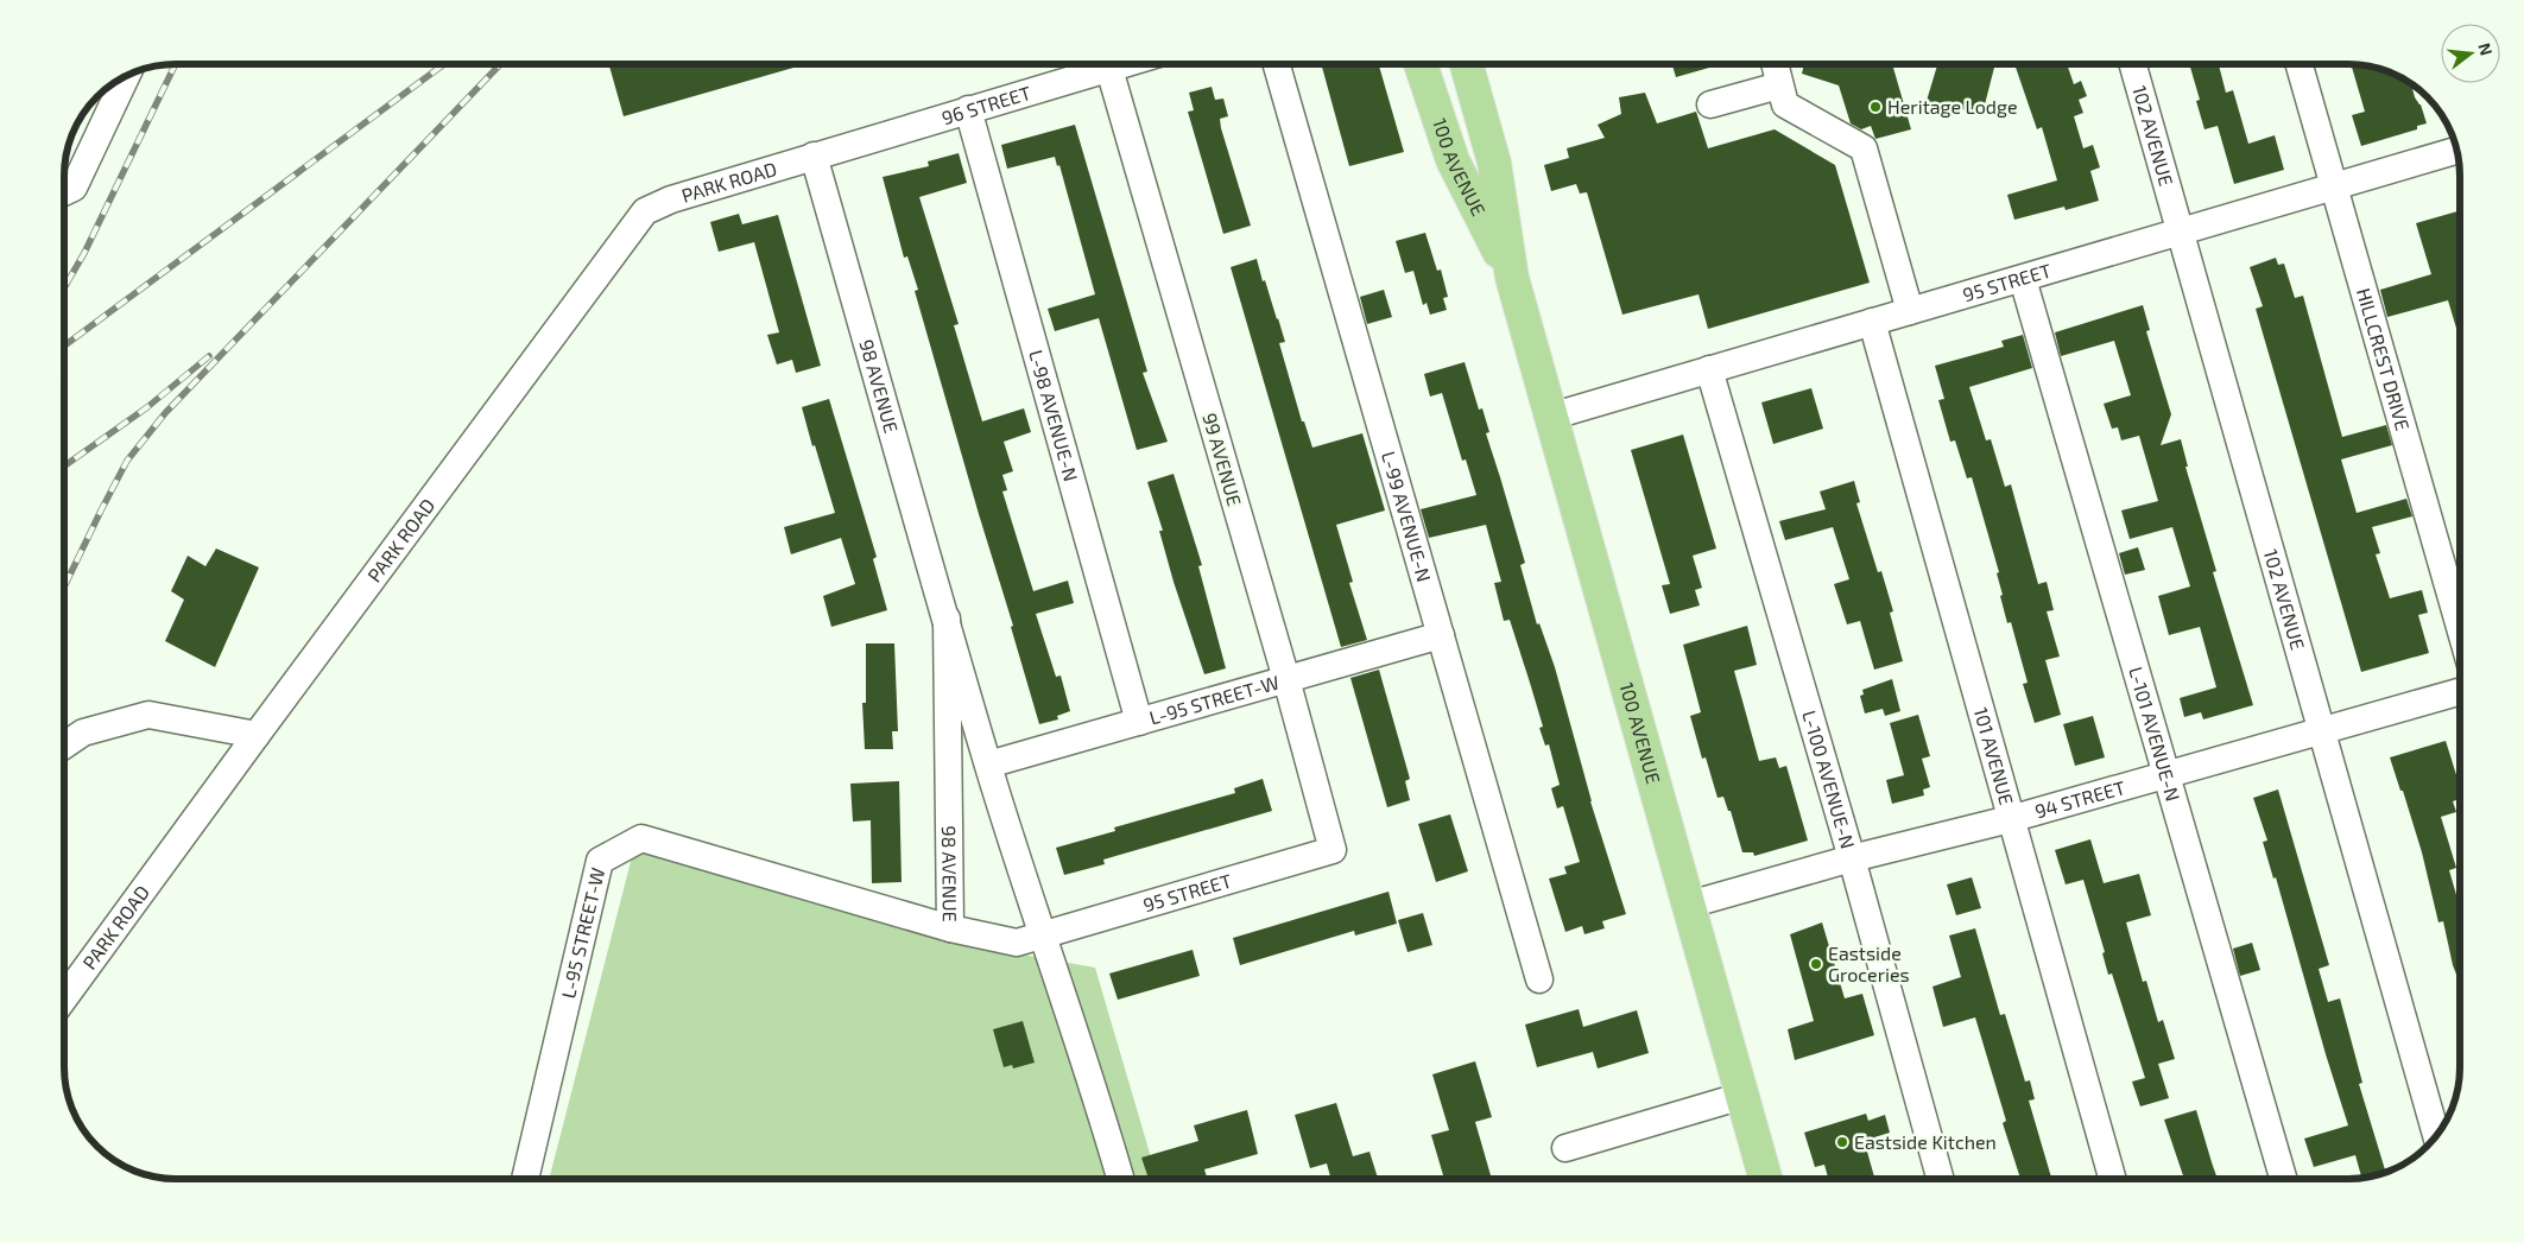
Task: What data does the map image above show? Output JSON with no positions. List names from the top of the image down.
{
  "streets": {
    "main road": ["100 AVENUE"],
    "street": [
      "96 STREET",
      "102 AVENUE",
      "PARK ROAD",
      "95 STREET",
      "HILLCREST DRIVE",
      "98 AVENUE",
      "L-98 AVENUE-N",
      "99 AVENUE",
      "L-99 AVENUE-N",
      "L-95 STREET-W",
      "L-101 AVENUE-N",
      "101 AVENUE",
      "L-100 AVENUE-N",
      "94 STREET"
    ]
  },
  "crossings": [
    ["96 STREET", "PARK ROAD"],
    ["96 STREET", "98 AVENUE"],
    ["96 STREET", "L-98 AVENUE-N"],
    ["96 STREET", "99 AVENUE"],
    ["102 AVENUE", "95 STREET"],
    ["102 AVENUE", "94 STREET"],
    ["100 AVENUE", "95 STREET"],
    ["100 AVENUE", "94 STREET"],
    ["PARK ROAD", "98 AVENUE"],
    ["95 STREET", "HILLCREST DRIVE"],
    ["95 STREET", "98 AVENUE"],
    ["95 STREET", "99 AVENUE"],
    ["95 STREET", "L-101 AVENUE-N"],
    ["95 STREET", "101 AVENUE"],
    ["95 STREET", "L-100 AVENUE-N"],
    ["98 AVENUE", "L-95 STREET-W"],
    ["L-98 AVENUE-N", "L-95 STREET-W"],
    ["99 AVENUE", "L-95 STREET-W"],
    ["L-99 AVENUE-N", "L-95 STREET-W"],
    ["L-101 AVENUE-N", "94 STREET"],
    ["101 AVENUE", "94 STREET"],
    ["L-100 AVENUE-N", "94 STREET"]
  ],
  "places": ["Heritage Lodge", "Eastside Groceries", "Eastside Kitchen"],
  "north": "right"
}
